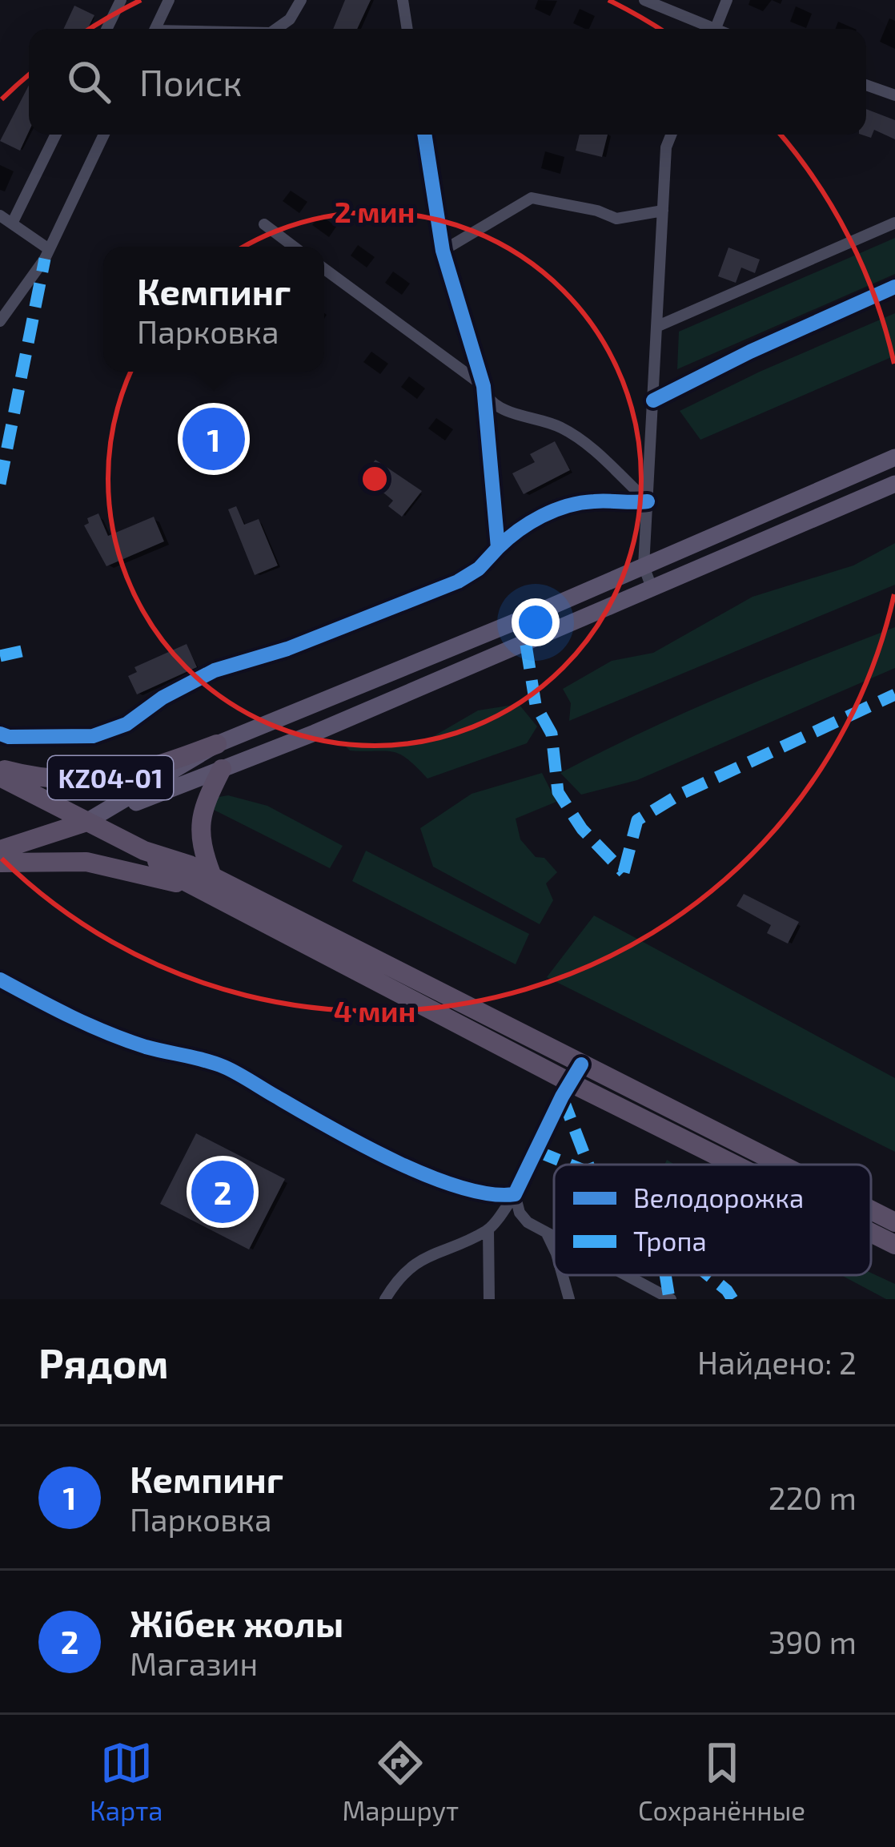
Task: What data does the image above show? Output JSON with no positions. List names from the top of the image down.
{
  "streets": {
    "highway": ["KZ04-01"]
  },
  "legend": ["Велодорожка", "Тропа"],
  "page": {
    "search": "Поиск",
    "popup": ["Кемпинг", "Парковка"],
    "pins": ["1", "2"],
    "heading": ["Рядом", "Найдено: 2"],
    "list": [
      {
        "mark": "1",
        "name": "Кемпинг",
        "note": "Парковка",
        "value": "220 m"
      },
      {
        "mark": "2",
        "name": "Жібек жолы",
        "note": "Магазин",
        "value": "390 m"
      }
    ],
    "nav": ["Карта", "Маршрут", "Сохранённые"]
  },
  "rings": ["2 мин", "4 мин"]
}
